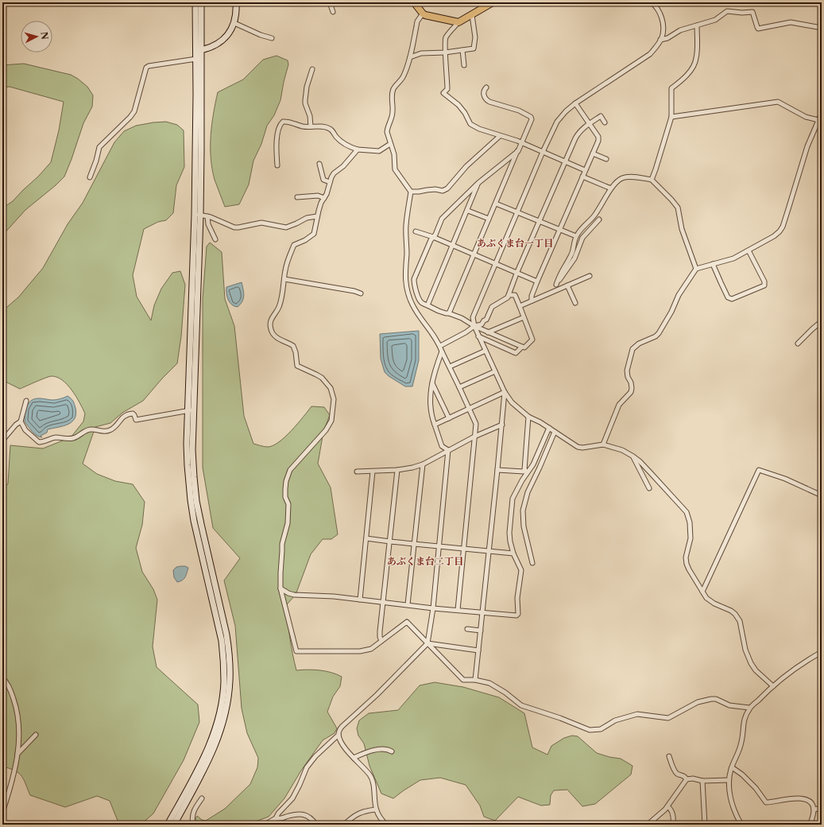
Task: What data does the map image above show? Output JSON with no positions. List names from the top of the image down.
{
  "districts": ["あぶくま台一丁目", "あぶくま台二丁目"],
  "north": "right"
}
